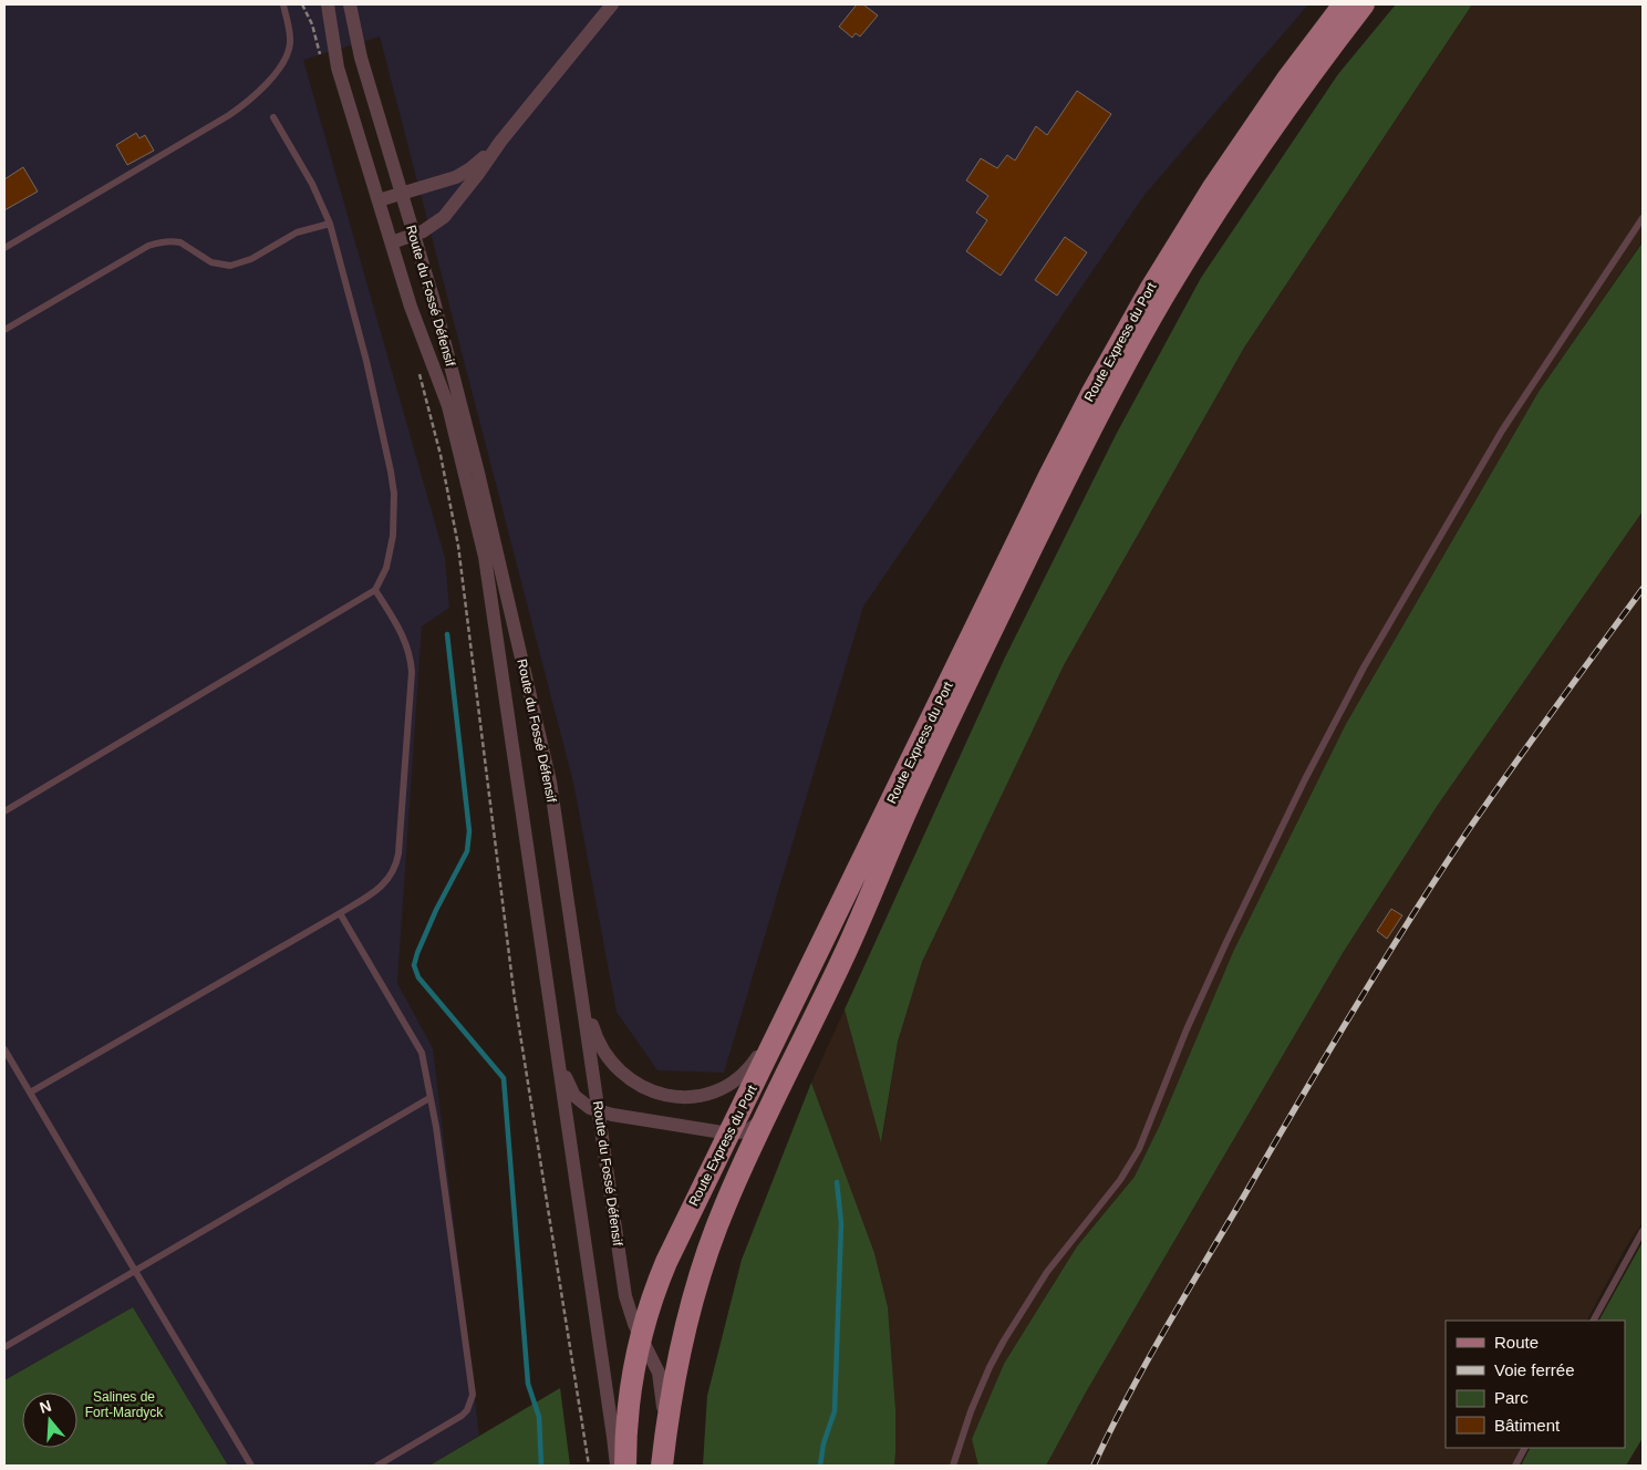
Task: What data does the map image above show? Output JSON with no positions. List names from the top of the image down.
{
  "streets": {
    "main road": ["Route du Fossé Défensif", "Route Express du Port"]
  },
  "crossings": [
    ["Route du Fossé Défensif", "Route Express du Port"]
  ],
  "parks": ["Salines de Fort-Mardyck"],
  "legend": [
    "Route",
    "Voie ferrée",
    "Parc",
    "Bâtiment"
  ],
  "north": "top"
}
